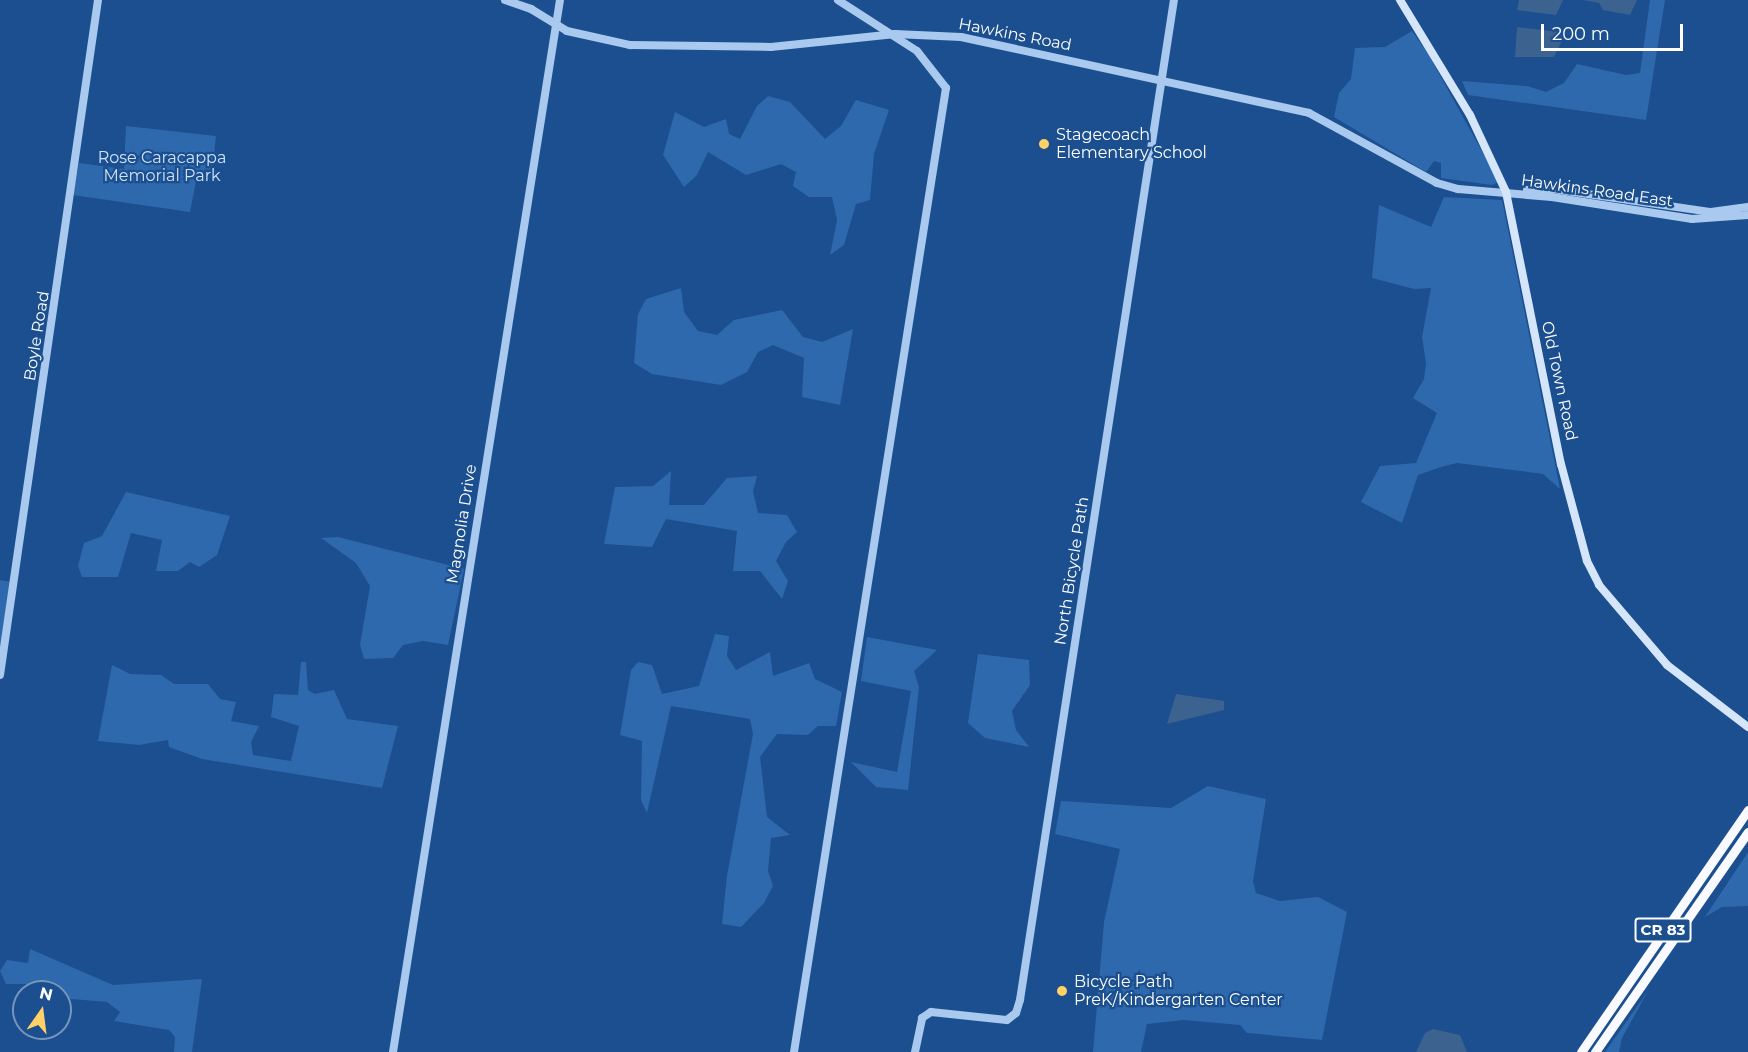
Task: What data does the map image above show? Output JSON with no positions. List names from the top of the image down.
{
  "streets": {
    "highway": ["CR 83"],
    "main road": ["Old Town Road"],
    "street": [
      "Hawkins Road",
      "Hawkins Road East",
      "Boyle Road",
      "Magnolia Drive",
      "North Bicycle Path"
    ]
  },
  "crossings": [
    ["Hawkins Road", "Hawkins Road East"],
    ["Hawkins Road", "Old Town Road"],
    ["Hawkins Road", "Magnolia Drive"],
    ["Hawkins Road", "North Bicycle Path"],
    ["Hawkins Road East", "Old Town Road"]
  ],
  "parks": ["Rose Caracappa Memorial Park"],
  "places": ["Stagecoach Elementary School", "Bicycle Path PreK/Kindergarten Center"],
  "scale_bar": "200 m",
  "north": "top"
}
